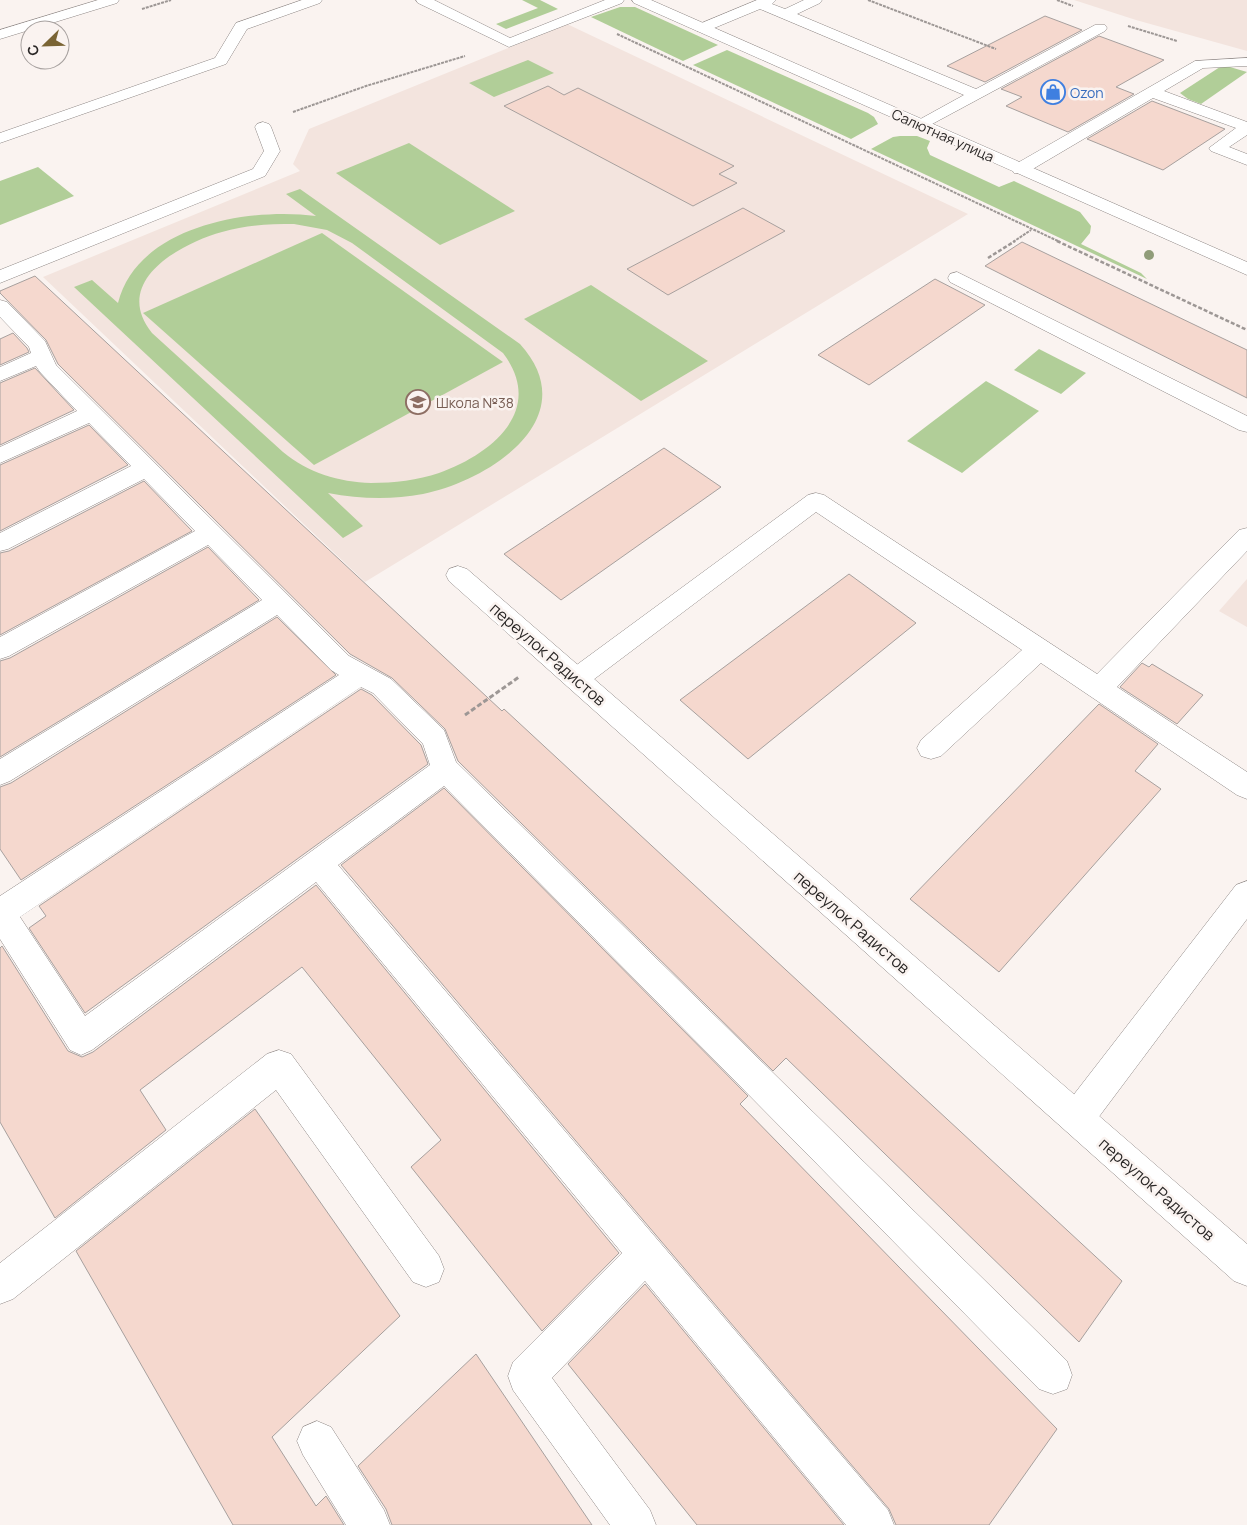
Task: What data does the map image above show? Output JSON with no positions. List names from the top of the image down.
{
  "streets": {
    "street": ["Салютная улица", "переулок Радистов"]
  },
  "places": {
    "shop": ["Ozon"],
    "school or university": ["Школа №38"]
  },
  "north": "bottom left"
}
